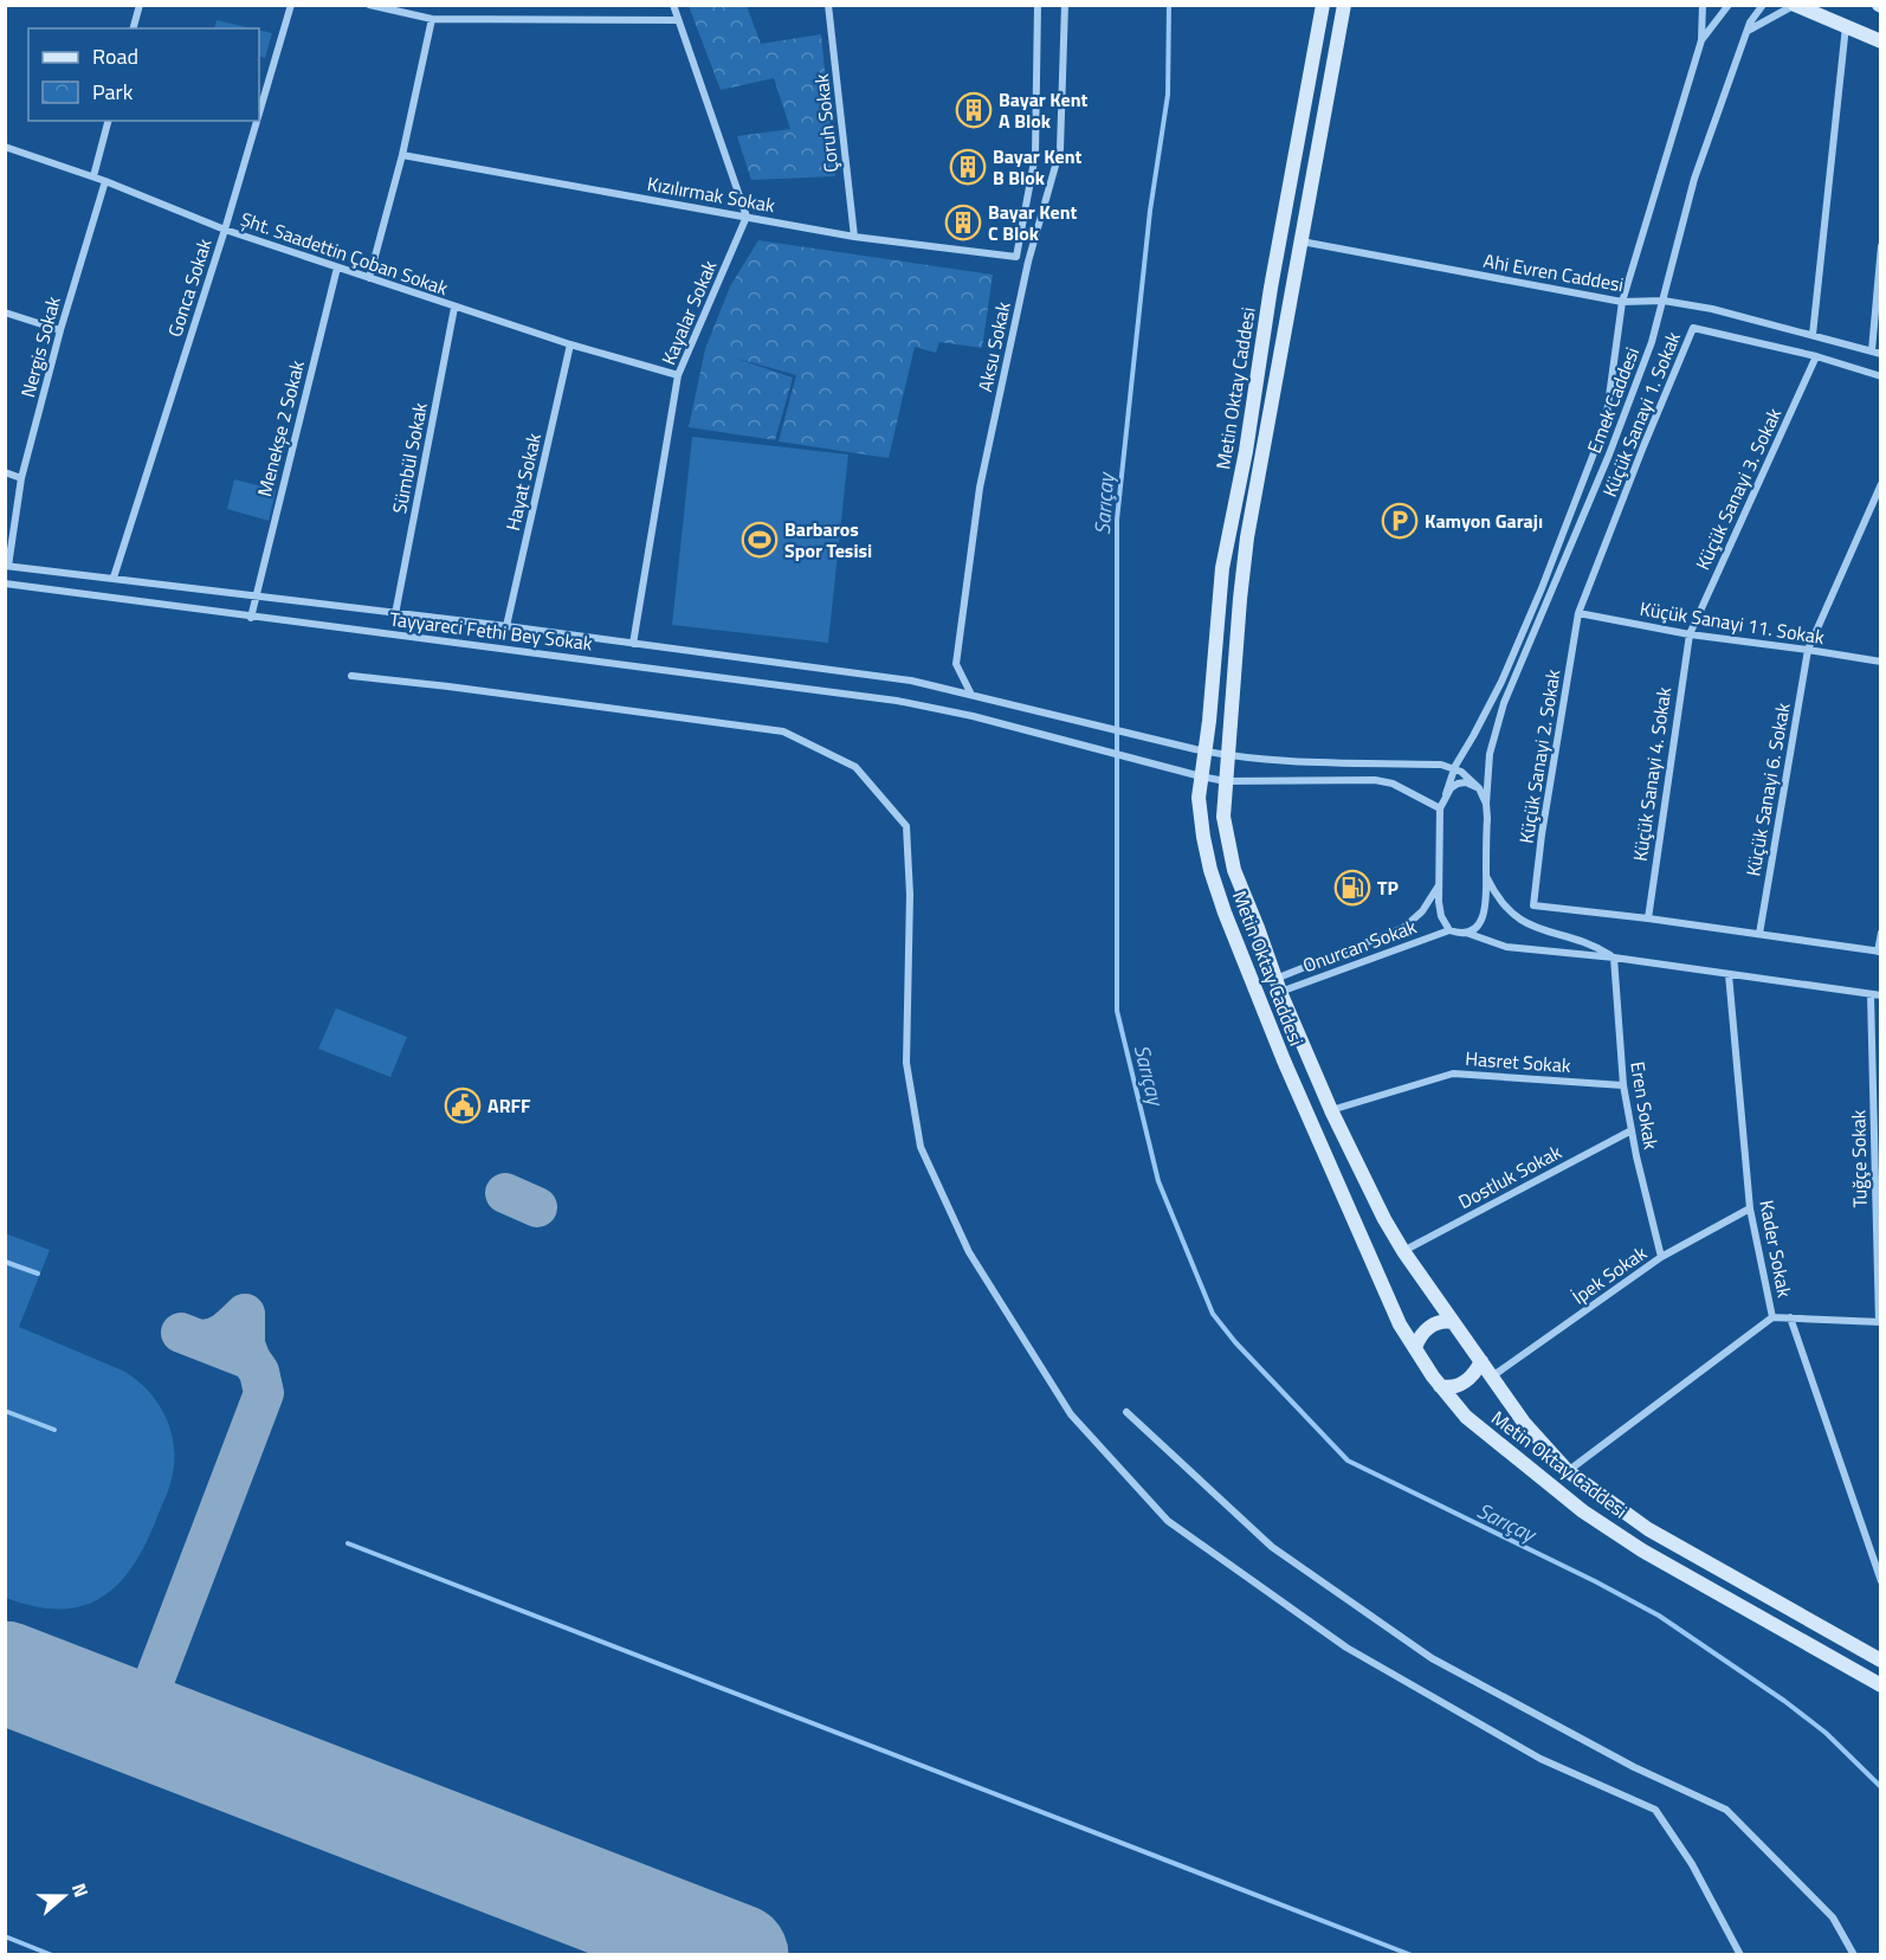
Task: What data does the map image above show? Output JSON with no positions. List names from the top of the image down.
{
  "streets": {
    "street": [
      "Çoruh Sokak",
      "Kızılırmak Sokak",
      "Şht. Saadettin Çoban Sokak",
      "Ahi Evren Caddesi",
      "Gonca Sokak",
      "Kayalar Sokak",
      "Nergis Sokak",
      "Aksu Sokak",
      "Metin Oktay Caddesi",
      "Emek Caddesi",
      "Küçük Sanayi 1. Sokak",
      "Menekşe 2 Sokak",
      "Sümbül Sokak",
      "Hayat Sokak",
      "Küçük Sanayi 3. Sokak",
      "Küçük Sanayi 11. Sokak",
      "Tayyareci Fethi Bey Sokak",
      "Küçük Sanayi 2. Sokak",
      "Küçük Sanayi 4. Sokak",
      "Küçük Sanayi 6. Sokak",
      "Onurcan Sokak",
      "Hasret Sokak",
      "Eren Sokak",
      "Tuğçe Sokak",
      "Dostluk Sokak",
      "Kader Sokak",
      "İpek Sokak"
    ]
  },
  "crossings": [
    ["Çoruh Sokak", "Kızılırmak Sokak"],
    ["Kızılırmak Sokak", "Kayalar Sokak"],
    ["Şht. Saadettin Çoban Sokak", "Gonca Sokak"],
    ["Şht. Saadettin Çoban Sokak", "Kayalar Sokak"],
    ["Şht. Saadettin Çoban Sokak", "Nergis Sokak"],
    ["Şht. Saadettin Çoban Sokak", "Menekşe 2 Sokak"],
    ["Şht. Saadettin Çoban Sokak", "Sümbül Sokak"],
    ["Şht. Saadettin Çoban Sokak", "Hayat Sokak"],
    ["Ahi Evren Caddesi", "Metin Oktay Caddesi"],
    ["Ahi Evren Caddesi", "Emek Caddesi"],
    ["Gonca Sokak", "Tayyareci Fethi Bey Sokak"],
    ["Kayalar Sokak", "Tayyareci Fethi Bey Sokak"],
    ["Nergis Sokak", "Tayyareci Fethi Bey Sokak"],
    ["Aksu Sokak", "Tayyareci Fethi Bey Sokak"],
    ["Metin Oktay Caddesi", "Tayyareci Fethi Bey Sokak"],
    ["Metin Oktay Caddesi", "Onurcan Sokak"],
    ["Metin Oktay Caddesi", "Hasret Sokak"],
    ["Metin Oktay Caddesi", "Dostluk Sokak"],
    ["Metin Oktay Caddesi", "Kader Sokak"],
    ["Metin Oktay Caddesi", "İpek Sokak"],
    ["Küçük Sanayi 1. Sokak", "Küçük Sanayi 3. Sokak"],
    ["Küçük Sanayi 1. Sokak", "Küçük Sanayi 11. Sokak"],
    ["Küçük Sanayi 1. Sokak", "Küçük Sanayi 2. Sokak"],
    ["Menekşe 2 Sokak", "Tayyareci Fethi Bey Sokak"],
    ["Sümbül Sokak", "Tayyareci Fethi Bey Sokak"],
    ["Hayat Sokak", "Tayyareci Fethi Bey Sokak"],
    ["Küçük Sanayi 3. Sokak", "Küçük Sanayi 11. Sokak"],
    ["Küçük Sanayi 3. Sokak", "Küçük Sanayi 4. Sokak"],
    ["Küçük Sanayi 11. Sokak", "Küçük Sanayi 2. Sokak"],
    ["Küçük Sanayi 11. Sokak", "Küçük Sanayi 4. Sokak"],
    ["Küçük Sanayi 11. Sokak", "Küçük Sanayi 6. Sokak"],
    ["Küçük Sanayi 2. Sokak", "Küçük Sanayi 4. Sokak"],
    ["Hasret Sokak", "Eren Sokak"],
    ["Eren Sokak", "Dostluk Sokak"],
    ["Eren Sokak", "İpek Sokak"],
    ["Kader Sokak", "İpek Sokak"]
  ],
  "water": ["Sarıçay"],
  "places": {
    "building": ["Bayar Kent A Blok", "Bayar Kent B Blok", "Bayar Kent C Blok"],
    "parking": ["Kamyon Garajı"],
    "sports": ["Barbaros Spor Tesisi"],
    "fuel station": ["TP"],
    "public building": ["ARFF"]
  },
  "legend": ["Road", "Park"],
  "north": "right"
}
